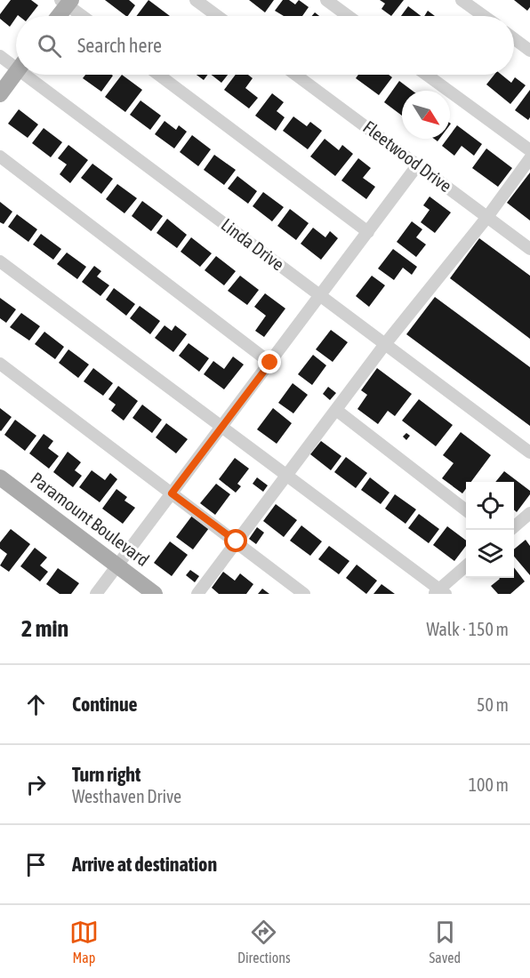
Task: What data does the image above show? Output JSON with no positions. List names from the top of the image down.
{
  "streets": {
    "main road": ["Paramount Boulevard"],
    "street": ["Fleetwood Drive", "Linda Drive"]
  },
  "north": "bottom right",
  "page": {
    "search": "Search here",
    "heading": ["2 min", "Walk · 150 m"],
    "list": [
      ["Continue", "50 m"],
      ["Turn right", "Westhaven Drive", "100 m"],
      "Arrive at destination"
    ],
    "nav": ["Map", "Directions", "Saved"]
  }
}
